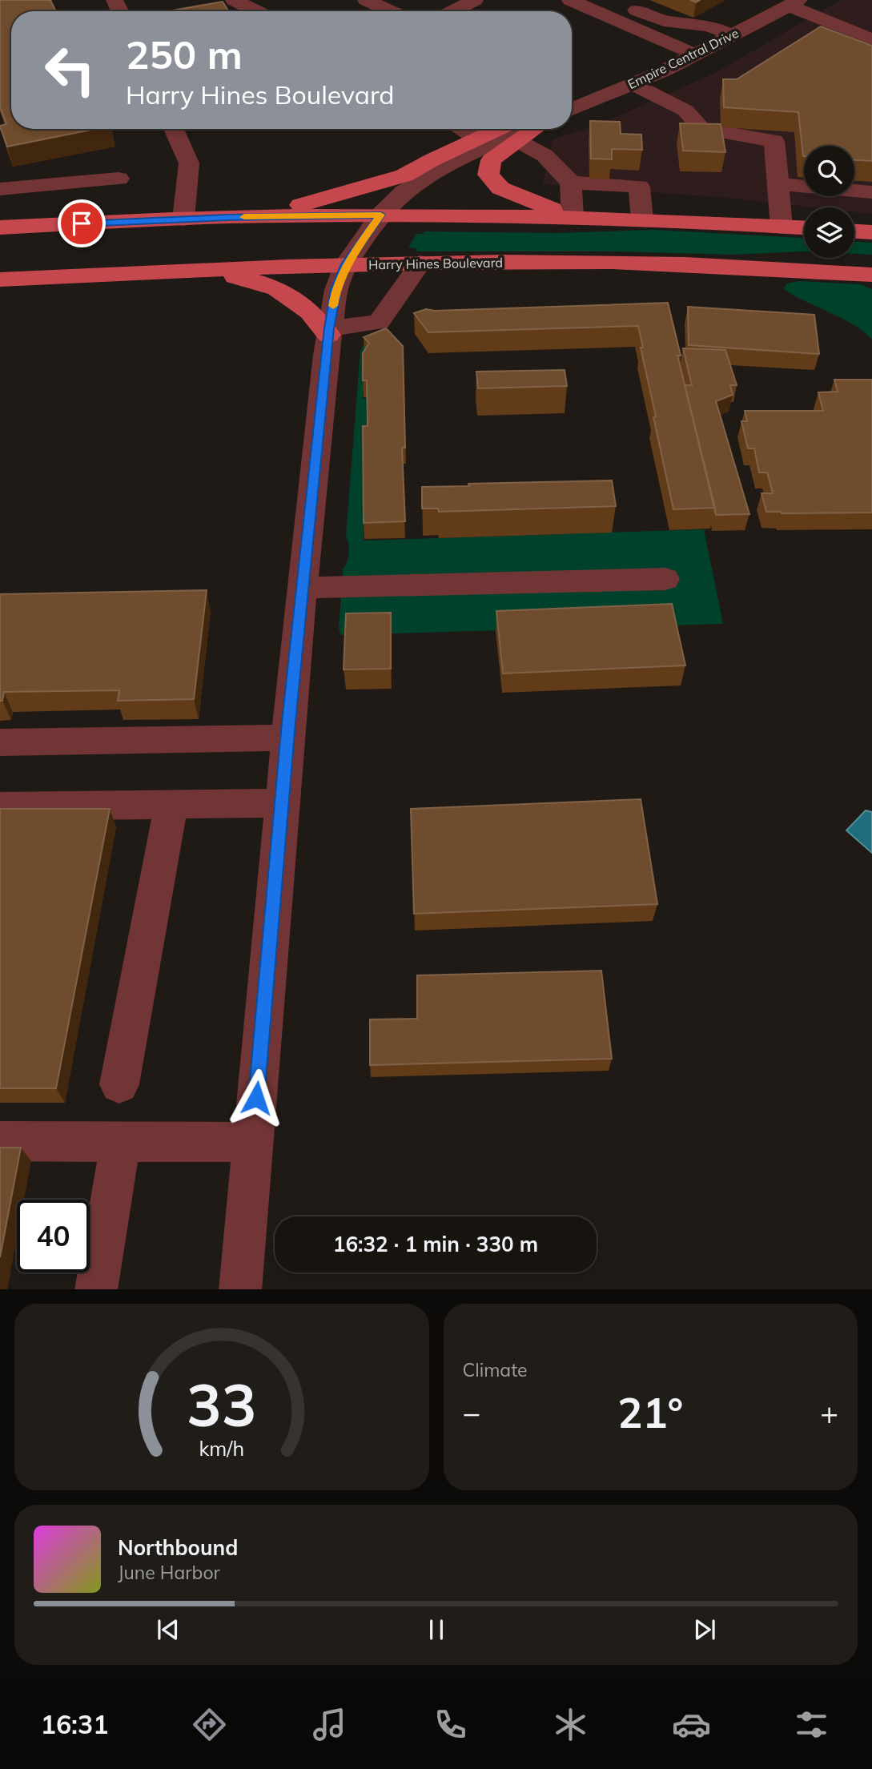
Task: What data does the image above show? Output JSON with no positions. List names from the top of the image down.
{
  "streets": {
    "main road": ["Harry Hines Boulevard"],
    "street": ["Empire Central Drive"]
  },
  "page": {
    "turn": ["250 m", "Harry Hines Boulevard"],
    "limit": "40",
    "trip": "16:32 · 1 min · 330 m",
    "tile": "Climate",
    "heat": ["−", "21°", "+"],
    "song": ["Northbound", "June Harbor"],
    "tabs": "16:31",
    "gauge": ["33", "km/h"]
  }
}
